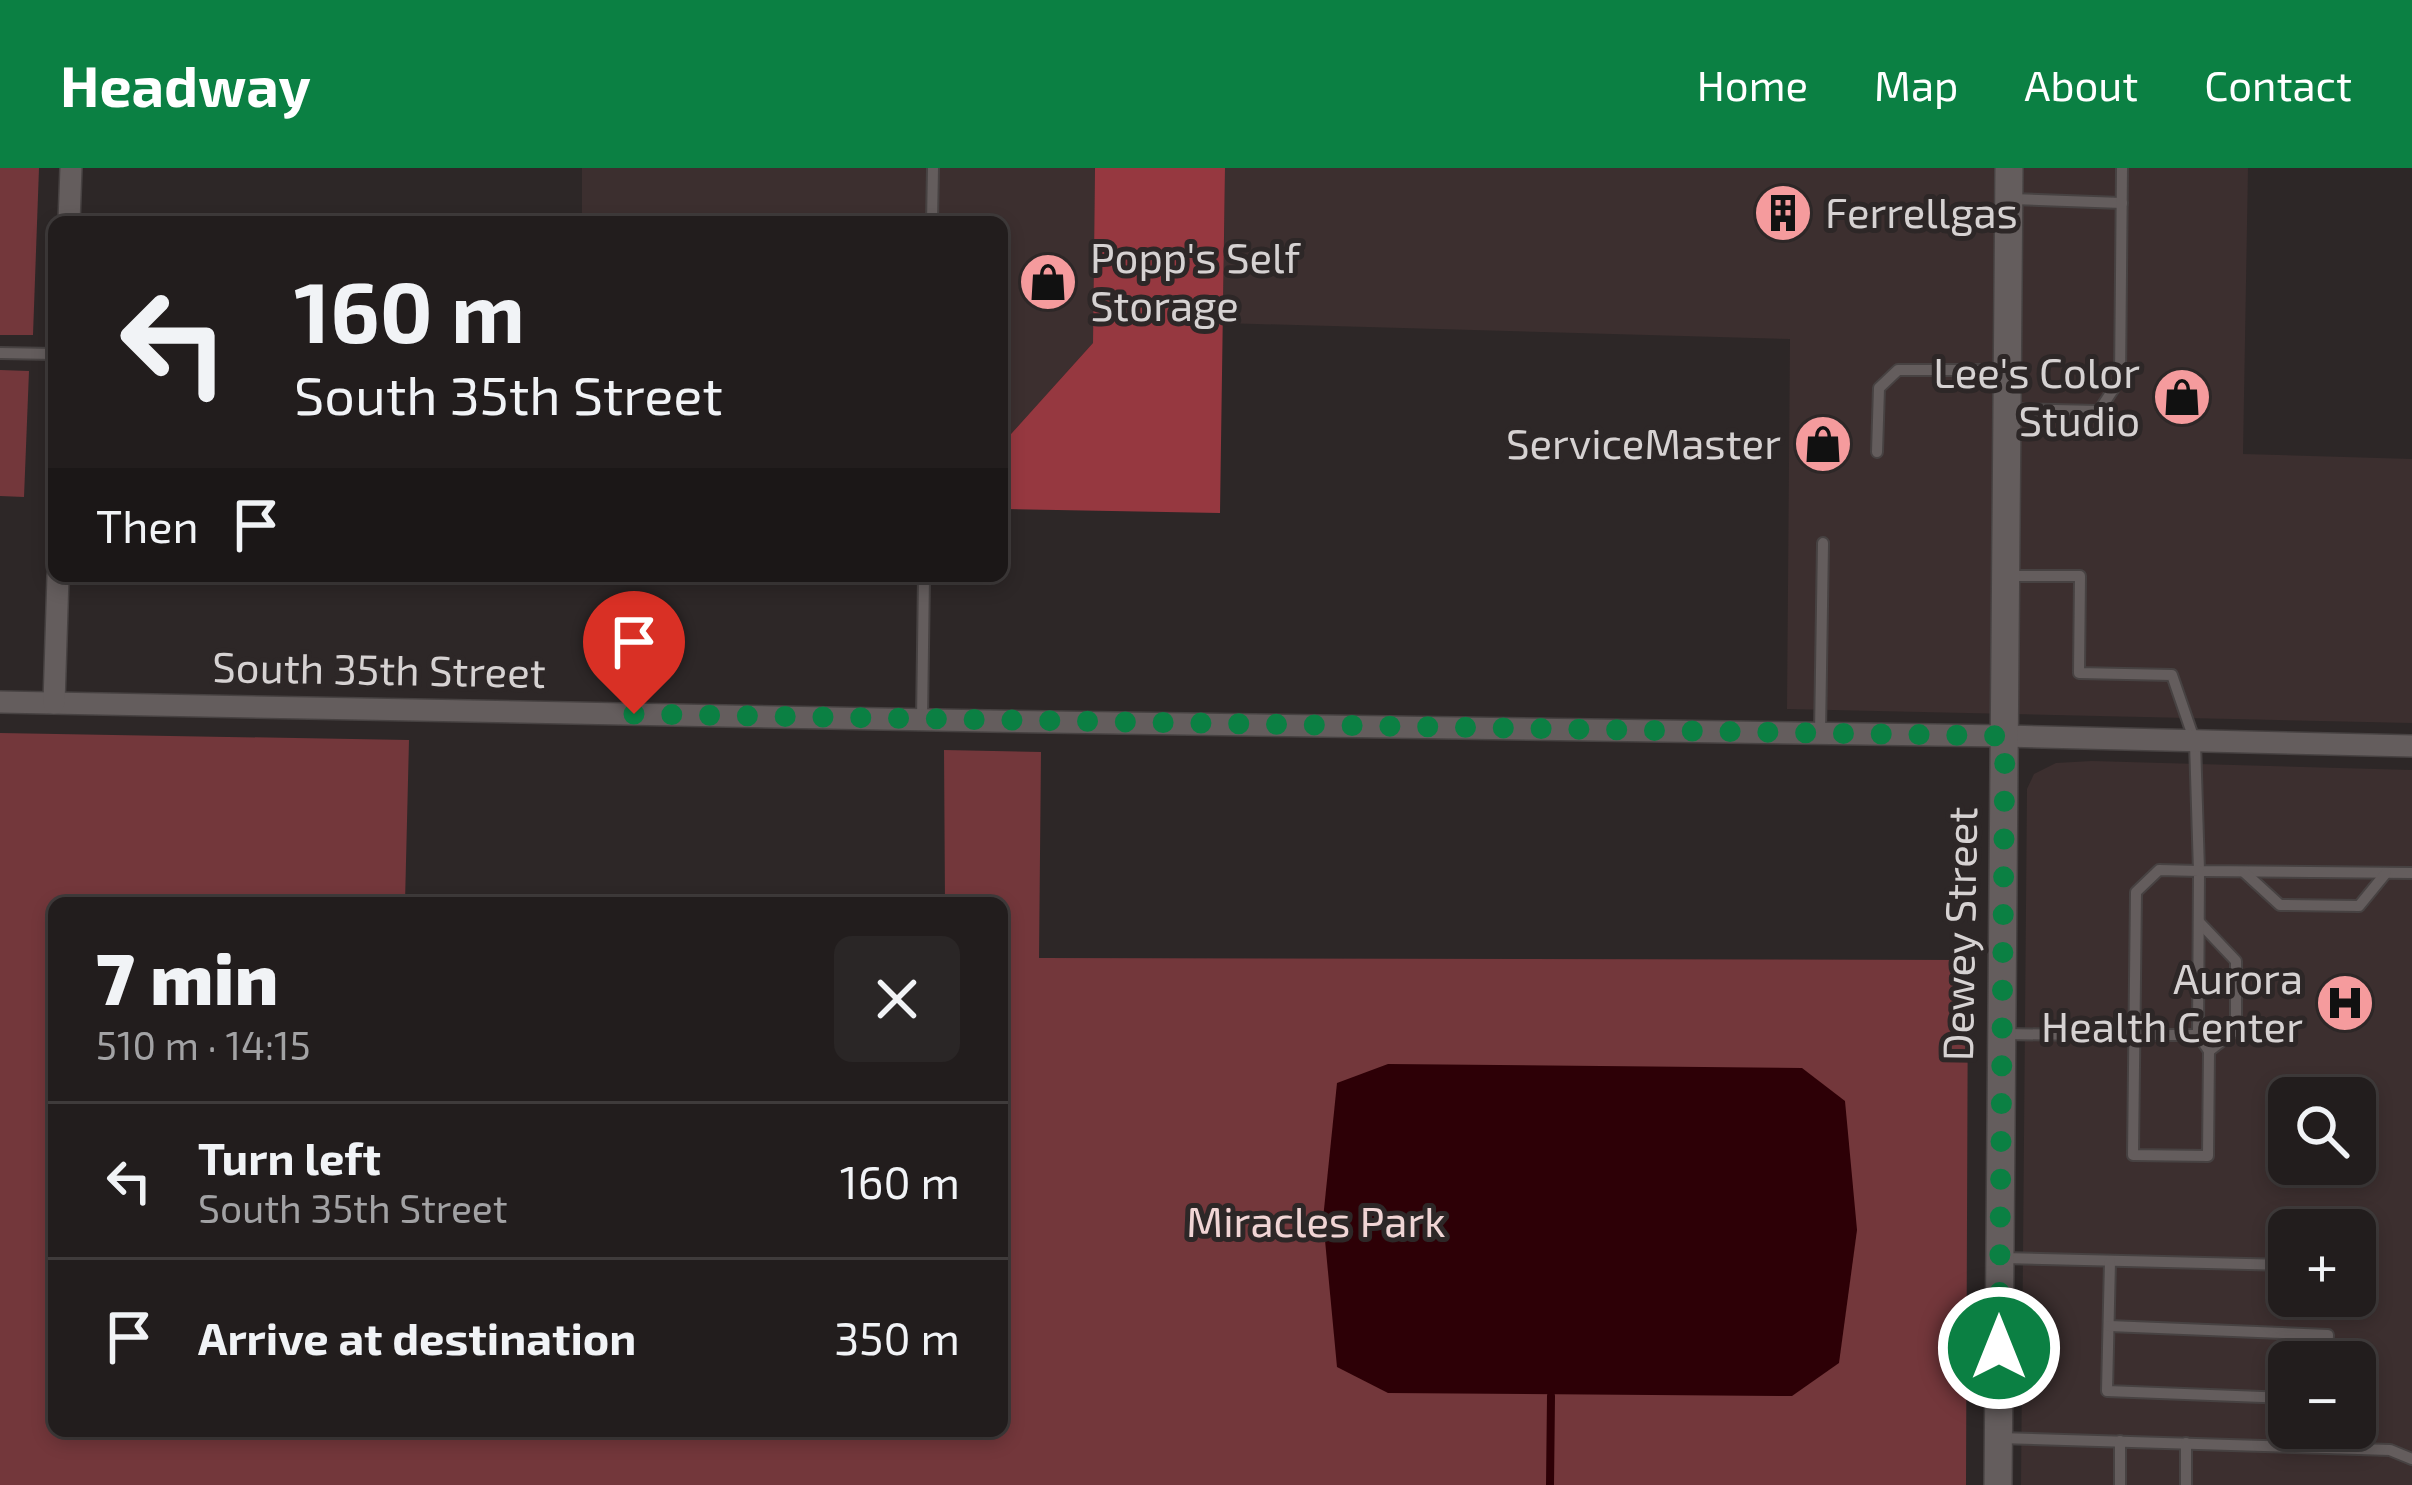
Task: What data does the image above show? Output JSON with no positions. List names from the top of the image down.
{
  "streets": {
    "street": ["South 35th Street", "Dewey Street"]
  },
  "crossings": [
    ["South 35th Street", "Dewey Street"]
  ],
  "parks": ["Miracles Park"],
  "places": {
    "building": ["Ferrellgas"],
    "shop": ["Popp's Self Storage", "Lee's Color Studio", "ServiceMaster"],
    "hospital": ["Aurora Health Center"]
  },
  "page": {
    "header": "Headway",
    "nav": [
      "Home",
      "Map",
      "About",
      "Contact"
    ],
    "turn": ["160 m", "South 35th Street"],
    "then": "Then",
    "heading": ["7 min", "510 m · 14:15"],
    "map_buttons": ["+", "−"],
    "list": [
      {
        "name": "Turn left",
        "note": "South 35th Street",
        "value": "160 m"
      },
      {
        "name": "Arrive at destination",
        "value": "350 m"
      }
    ]
  }
}
